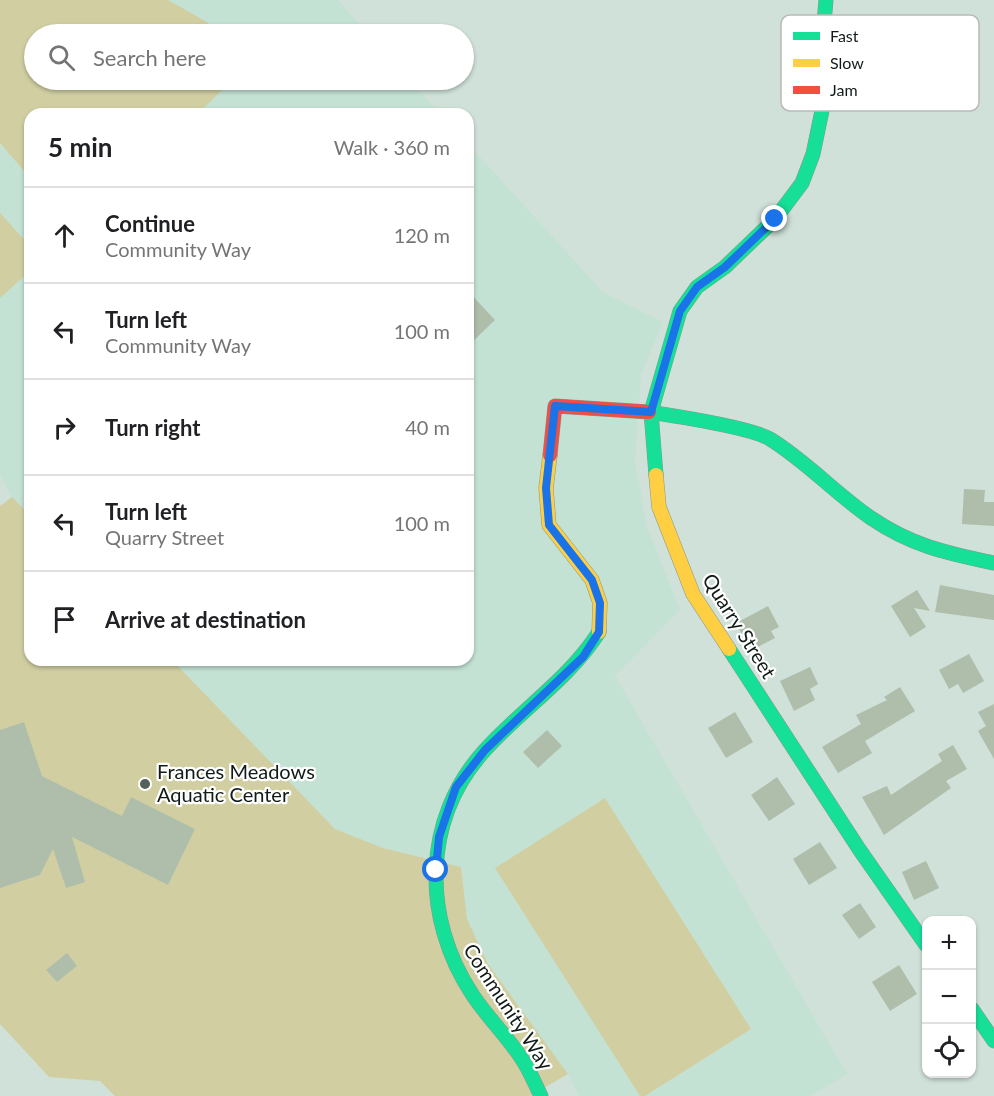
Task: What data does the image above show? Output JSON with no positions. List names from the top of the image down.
{
  "streets": {
    "street": ["Quarry Street", "Community Way"]
  },
  "crossings": [
    ["Quarry Street", "Community Way"]
  ],
  "places": ["Frances Meadows Aquatic Center"],
  "legend": ["Fast", "Slow", "Jam"],
  "page": {
    "search": "Search here",
    "heading": ["5 min", "Walk · 360 m"],
    "list": [
      ["Continue", "Community Way", "120 m"],
      ["Turn left", "Community Way", "100 m"],
      ["Turn right", "40 m"],
      ["Turn left", "Quarry Street", "100 m"],
      "Arrive at destination"
    ],
    "map_buttons": ["+", "−"]
  }
}
